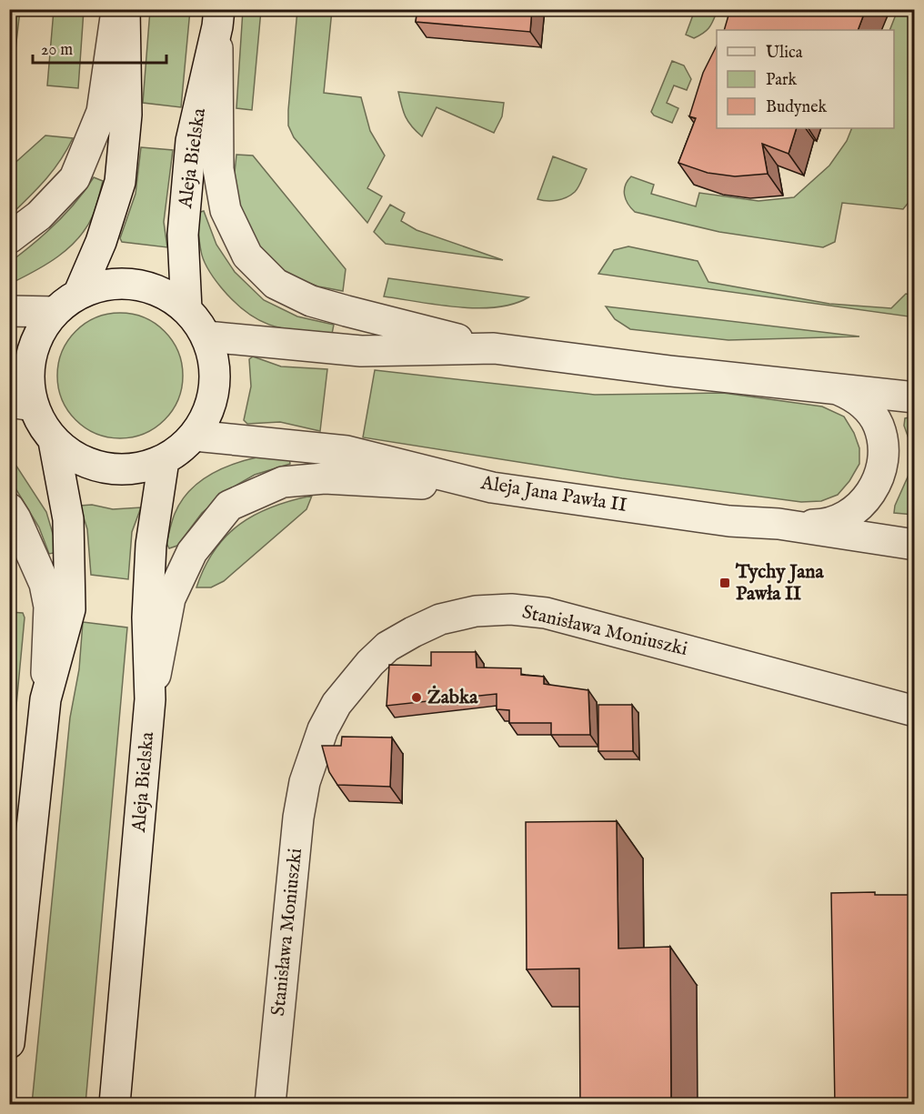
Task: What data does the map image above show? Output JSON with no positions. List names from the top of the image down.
{
  "streets": {
    "street": ["Aleja Bielska", "Aleja Jana Pawła II", "Stanisława Moniuszki"]
  },
  "crossings": [
    ["Aleja Bielska", "Aleja Jana Pawła II"]
  ],
  "places": {
    "transit": ["Tychy Jana Pawła II"],
    "other": ["Żabka"]
  },
  "legend": ["Ulica", "Park", "Budynek"],
  "scale_bar": "20 m"
}
